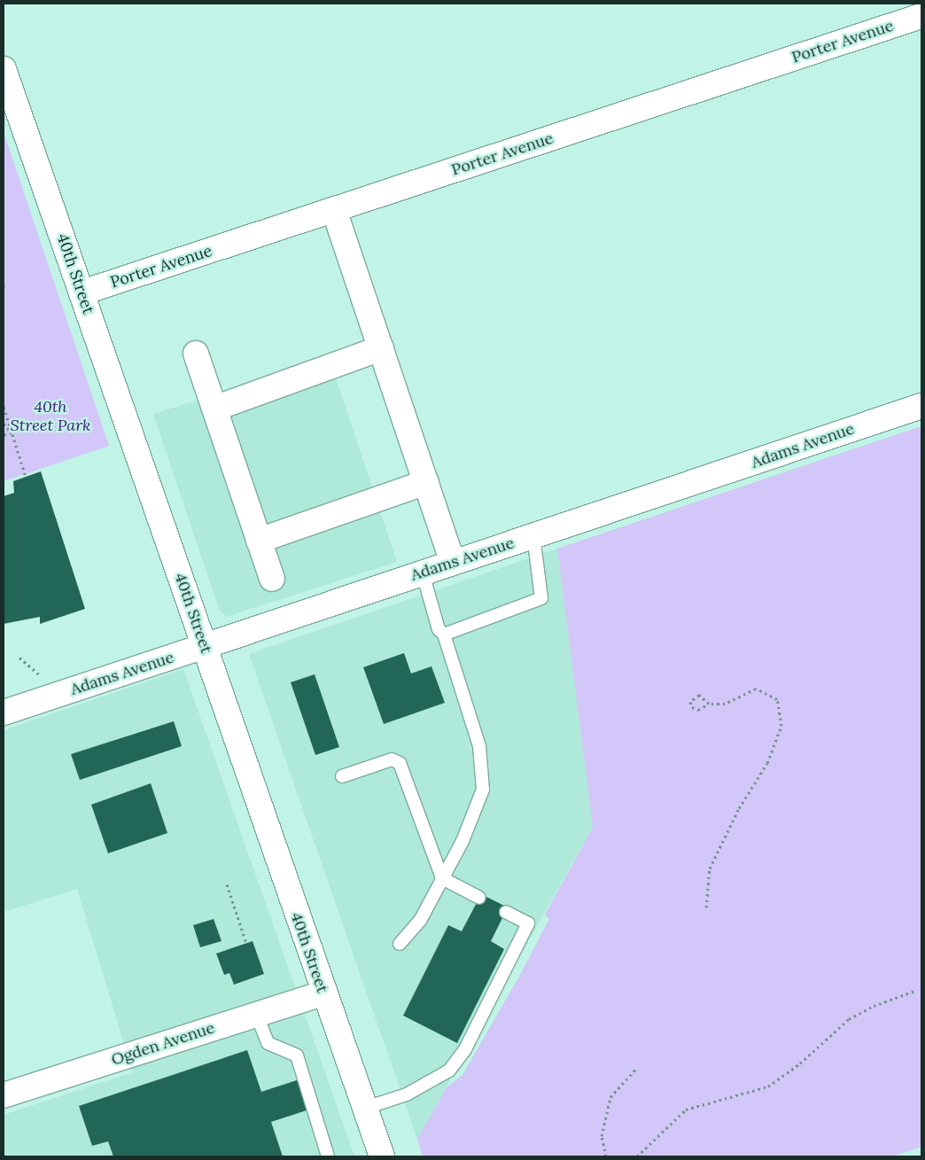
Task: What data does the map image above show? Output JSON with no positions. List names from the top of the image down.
{
  "streets": {
    "street": [
      "Porter Avenue",
      "40th Street",
      "Adams Avenue",
      "Ogden Avenue"
    ]
  },
  "crossings": [
    ["Porter Avenue", "40th Street"],
    ["40th Street", "Adams Avenue"],
    ["40th Street", "Ogden Avenue"]
  ],
  "parks": ["40th Street Park"]
}
